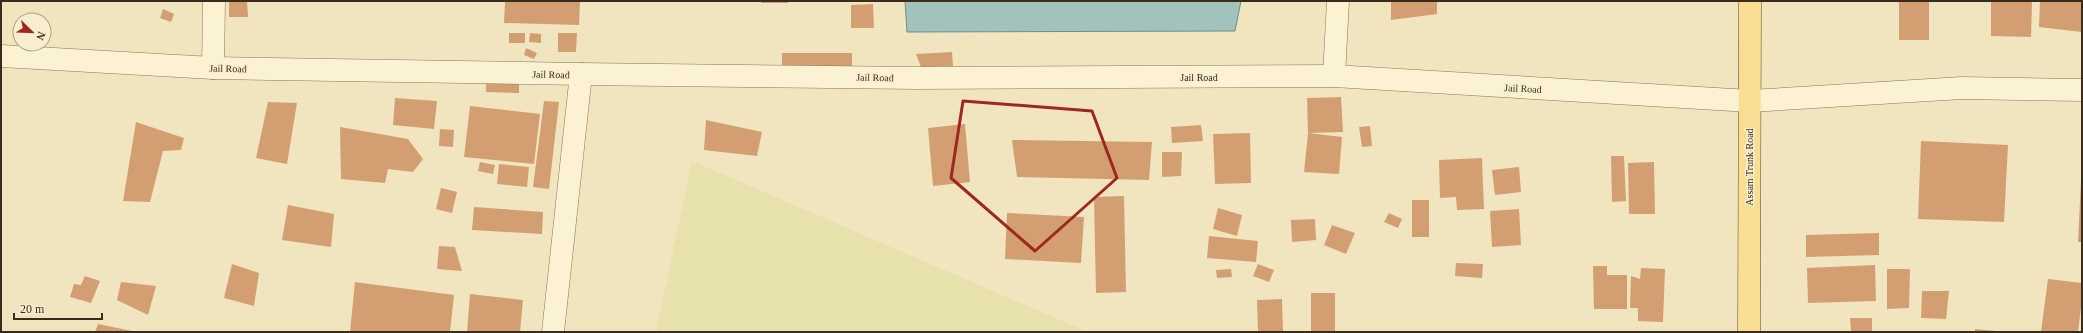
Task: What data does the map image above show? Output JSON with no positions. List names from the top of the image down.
{
  "streets": {
    "main road": ["Assam Trunk Road"],
    "street": ["Jail Road"]
  },
  "crossings": [
    ["Jail Road", "Assam Trunk Road"]
  ],
  "scale_bar": "20 m",
  "north": "bottom right"
}
